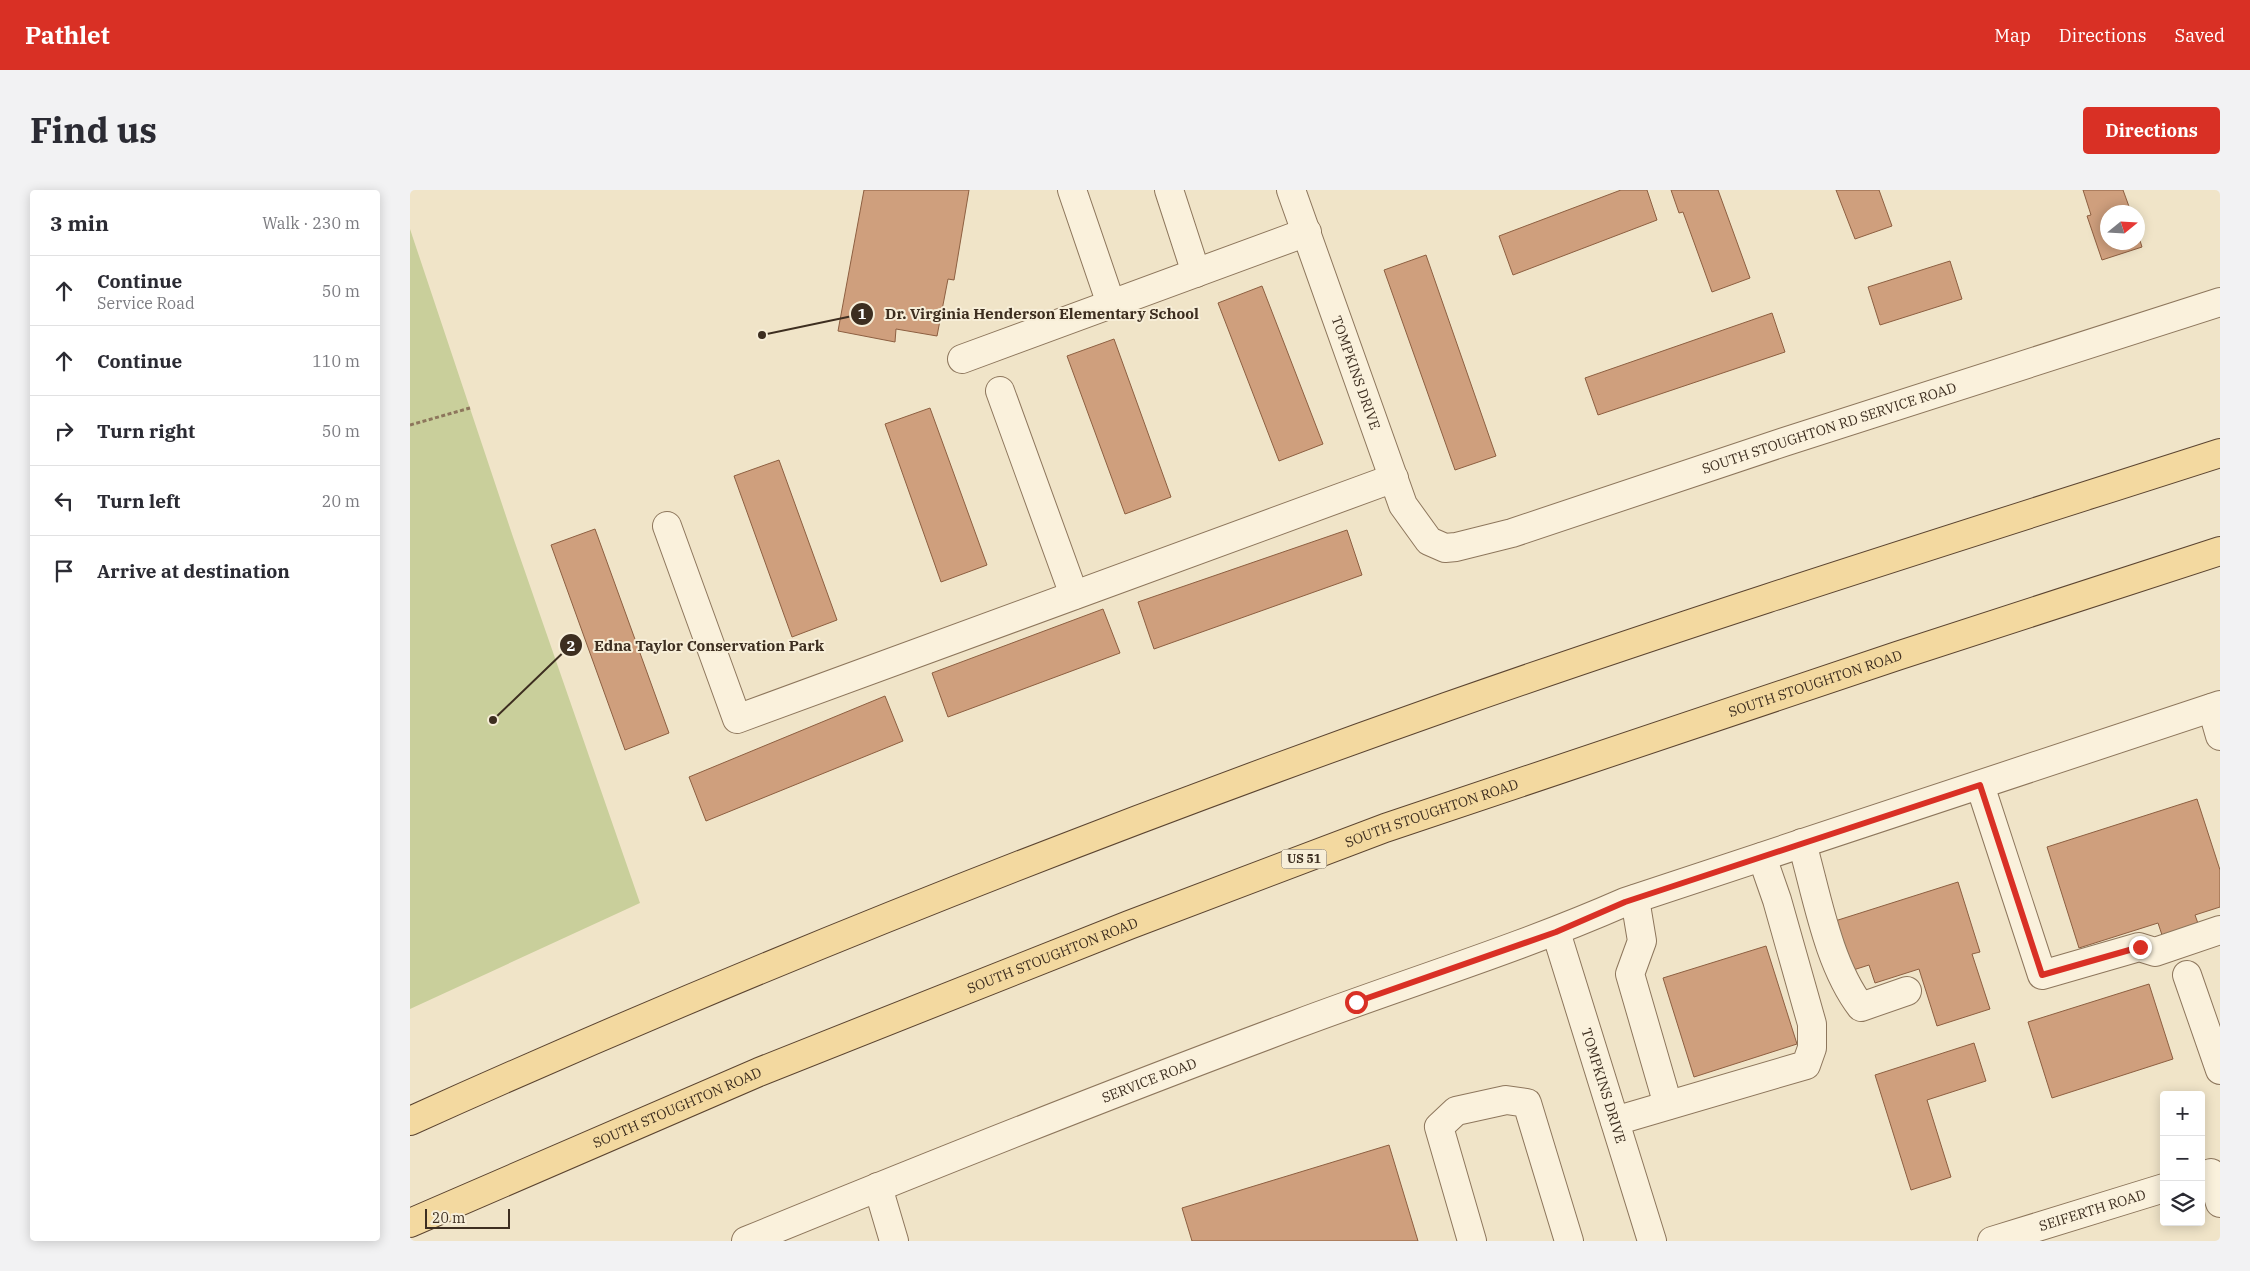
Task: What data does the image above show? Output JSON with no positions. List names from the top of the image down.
{
  "streets": {
    "main road": ["SOUTH STOUGHTON ROAD", "US 51"],
    "street": [
      "TOMPKINS DRIVE",
      "SOUTH STOUGHTON RD SERVICE ROAD",
      "SERVICE ROAD",
      "SEIFERTH ROAD"
    ]
  },
  "crossings": [
    ["TOMPKINS DRIVE", "SOUTH STOUGHTON RD SERVICE ROAD"],
    ["TOMPKINS DRIVE", "SERVICE ROAD"]
  ],
  "places": ["Dr. Virginia Henderson Elementary School", "Edna Taylor Conservation Park"],
  "scale_bar": "20 m",
  "north": "right",
  "page": {
    "header": "Pathlet",
    "nav": ["Map", "Directions", "Saved"],
    "title": "Find us",
    "buttons": "Directions",
    "heading": ["3 min", "Walk · 230 m"],
    "list": [
      ["Continue", "Service Road", "50 m"],
      ["Continue", "110 m"],
      ["Turn right", "50 m"],
      ["Turn left", "20 m"],
      "Arrive at destination"
    ],
    "map_buttons": ["+", "−"],
    "scale": "20 m"
  }
}
